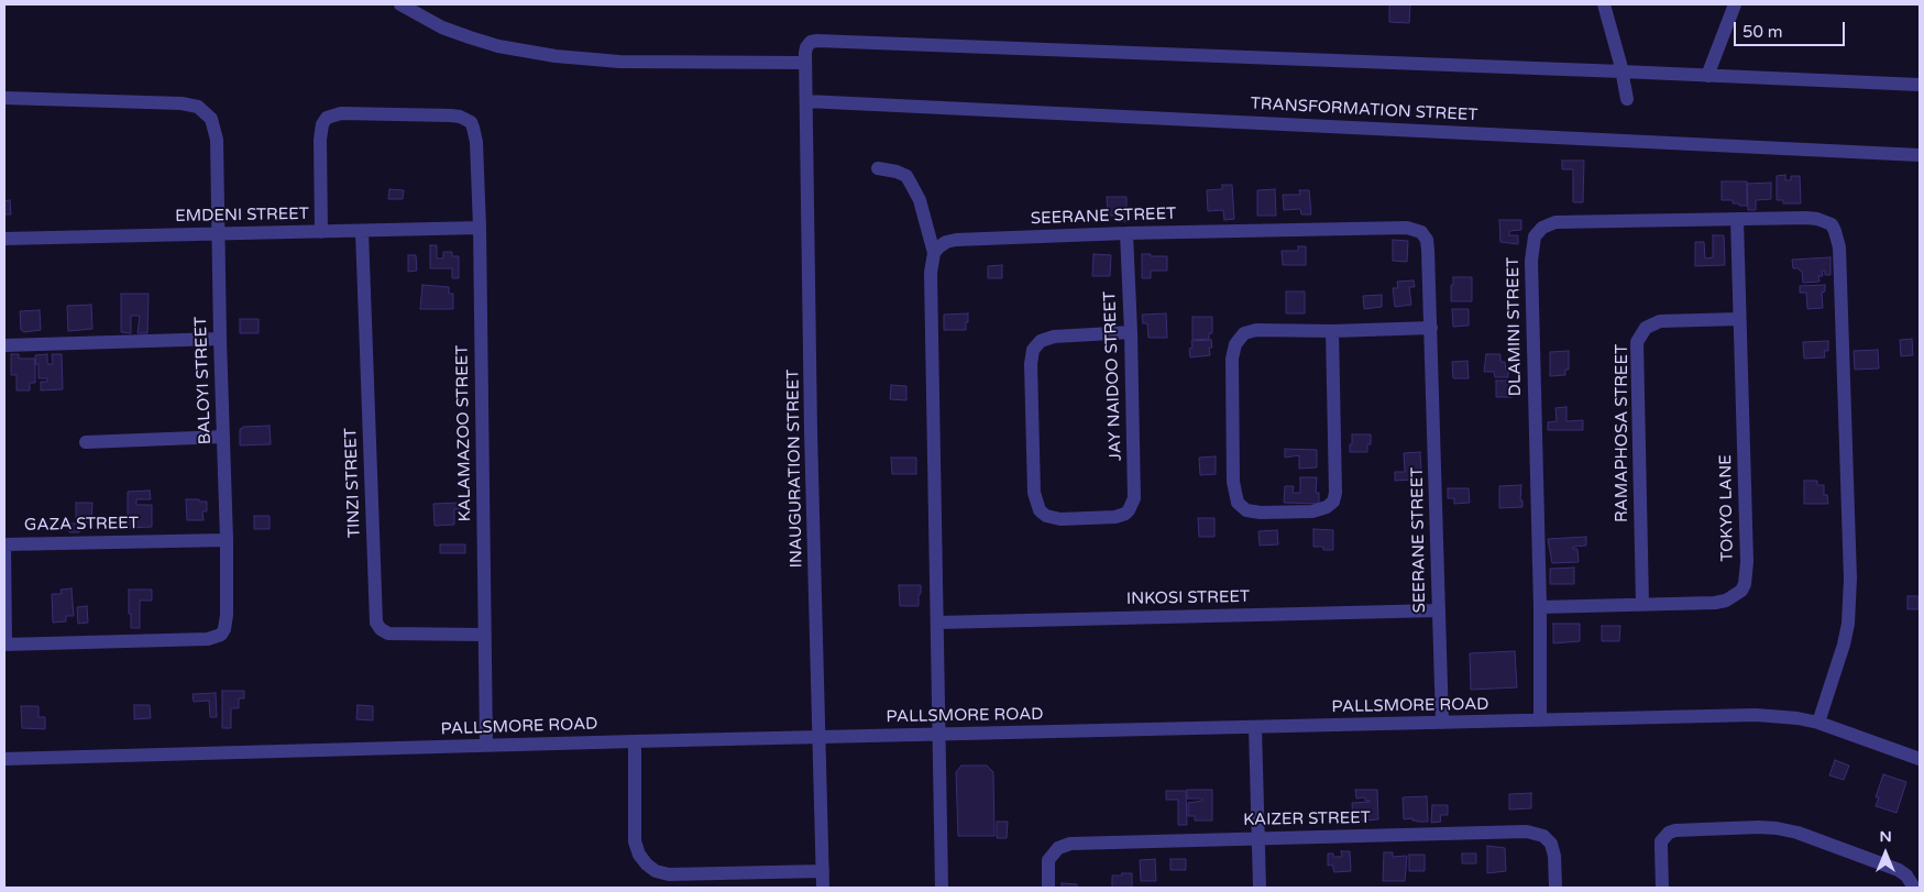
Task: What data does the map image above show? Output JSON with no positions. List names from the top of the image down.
{
  "streets": {
    "street": [
      "TRANSFORMATION STREET",
      "EMDENI STREET",
      "SEERANE STREET",
      "DLAMINI STREET",
      "JAY NAIDOO STREET",
      "BALOYI STREET",
      "KALAMAZOO STREET",
      "RAMAPHOSA STREET",
      "INAUGURATION STREET",
      "TINZI STREET",
      "TOKYO LANE",
      "GAZA STREET",
      "INKOSI STREET",
      "PALLSMORE ROAD",
      "KAIZER STREET"
    ]
  },
  "crossings": [
    ["TRANSFORMATION STREET", "INAUGURATION STREET"],
    ["EMDENI STREET", "BALOYI STREET"],
    ["EMDENI STREET", "KALAMAZOO STREET"],
    ["EMDENI STREET", "TINZI STREET"],
    ["SEERANE STREET", "JAY NAIDOO STREET"],
    ["SEERANE STREET", "INKOSI STREET"],
    ["SEERANE STREET", "PALLSMORE ROAD"],
    ["DLAMINI STREET", "TOKYO LANE"],
    ["DLAMINI STREET", "PALLSMORE ROAD"],
    ["BALOYI STREET", "GAZA STREET"],
    ["KALAMAZOO STREET", "TINZI STREET"],
    ["KALAMAZOO STREET", "PALLSMORE ROAD"],
    ["RAMAPHOSA STREET", "TOKYO LANE"],
    ["INAUGURATION STREET", "PALLSMORE ROAD"]
  ],
  "scale_bar": "50 m",
  "north": "top"
}
